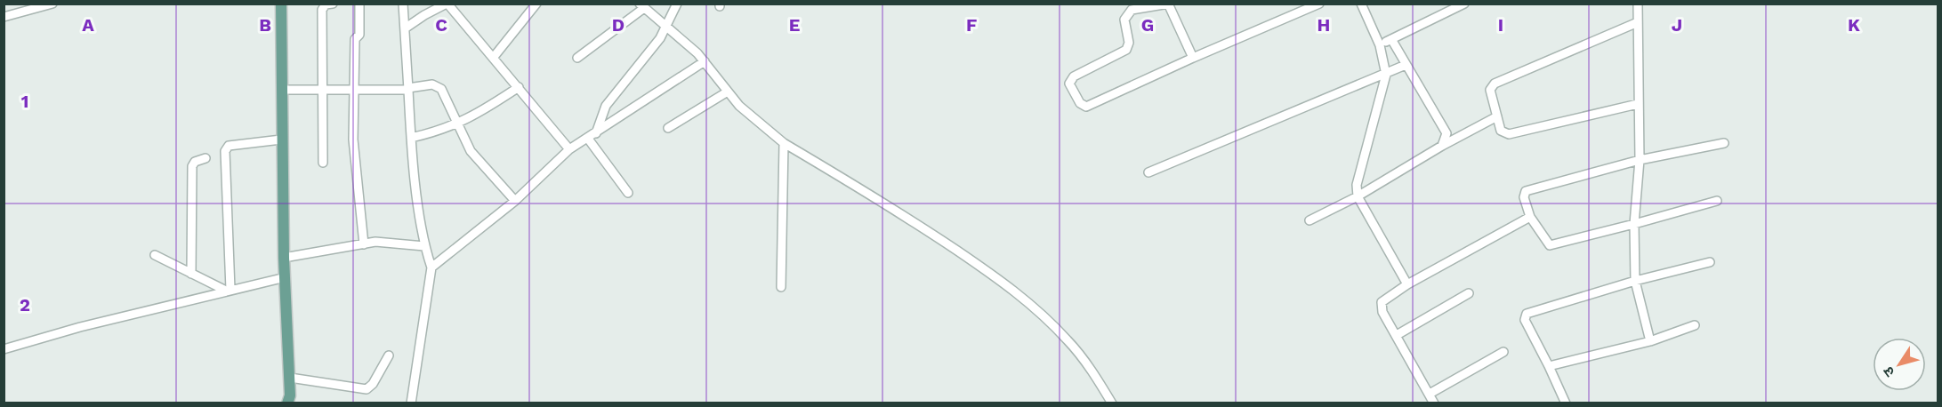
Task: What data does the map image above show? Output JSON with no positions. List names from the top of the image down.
{
  "north": "bottom left",
  "grid": {
    "columns": [
      "A",
      "B",
      "C",
      "D",
      "E",
      "F",
      "G",
      "H",
      "I",
      "J",
      "K"
    ],
    "rows": ["1", "2"]
  }
}
